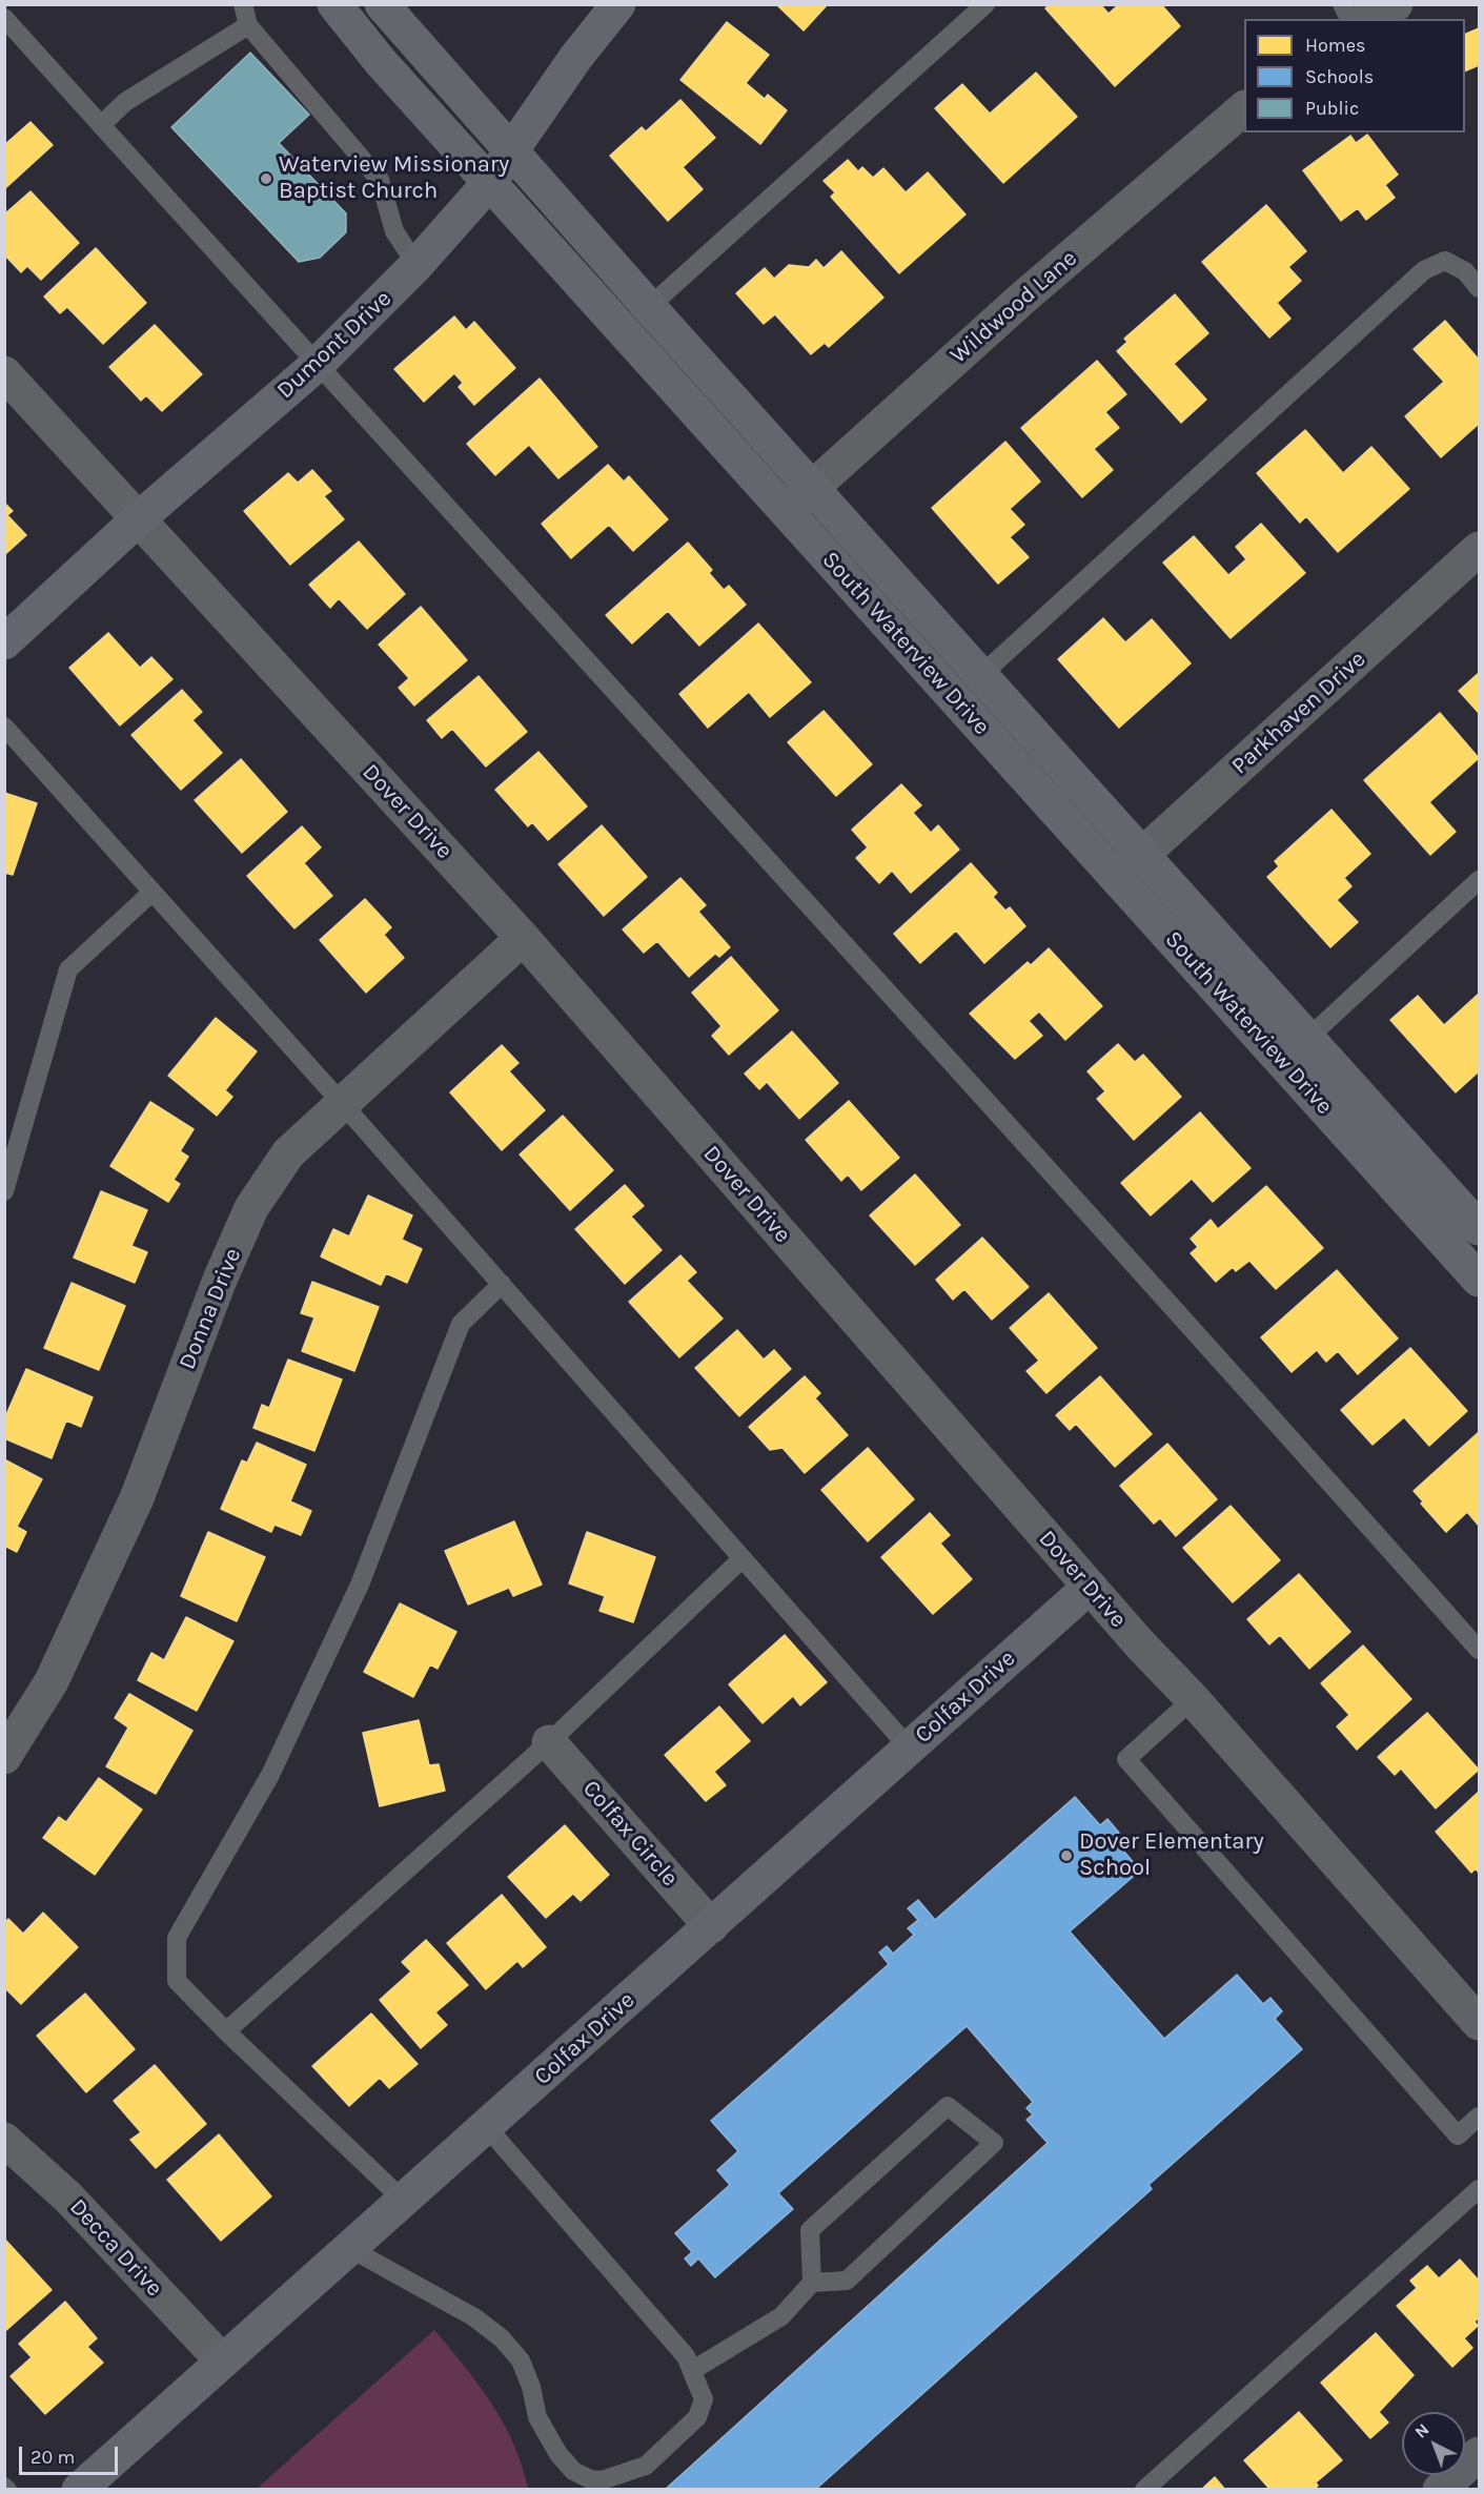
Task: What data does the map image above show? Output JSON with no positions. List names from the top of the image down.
{
  "streets": {
    "street": [
      "Wildwood Lane",
      "Dumont Drive",
      "South Waterview Drive",
      "Parkhaven Drive",
      "Dover Drive",
      "Donna Drive",
      "Colfax Drive",
      "Colfax Circle",
      "Decca Drive"
    ]
  },
  "crossings": [
    ["Wildwood Lane", "South Waterview Drive"],
    ["Dumont Drive", "South Waterview Drive"],
    ["Dumont Drive", "Dover Drive"],
    ["South Waterview Drive", "Parkhaven Drive"],
    ["Dover Drive", "Donna Drive"],
    ["Dover Drive", "Colfax Drive"],
    ["Colfax Drive", "Colfax Circle"],
    ["Colfax Drive", "Decca Drive"]
  ],
  "places": ["Waterview Missionary Baptist Church", "Dover Elementary School"],
  "legend": ["Homes", "Schools", "Public"],
  "scale_bar": "20 m",
  "north": "top left"
}
